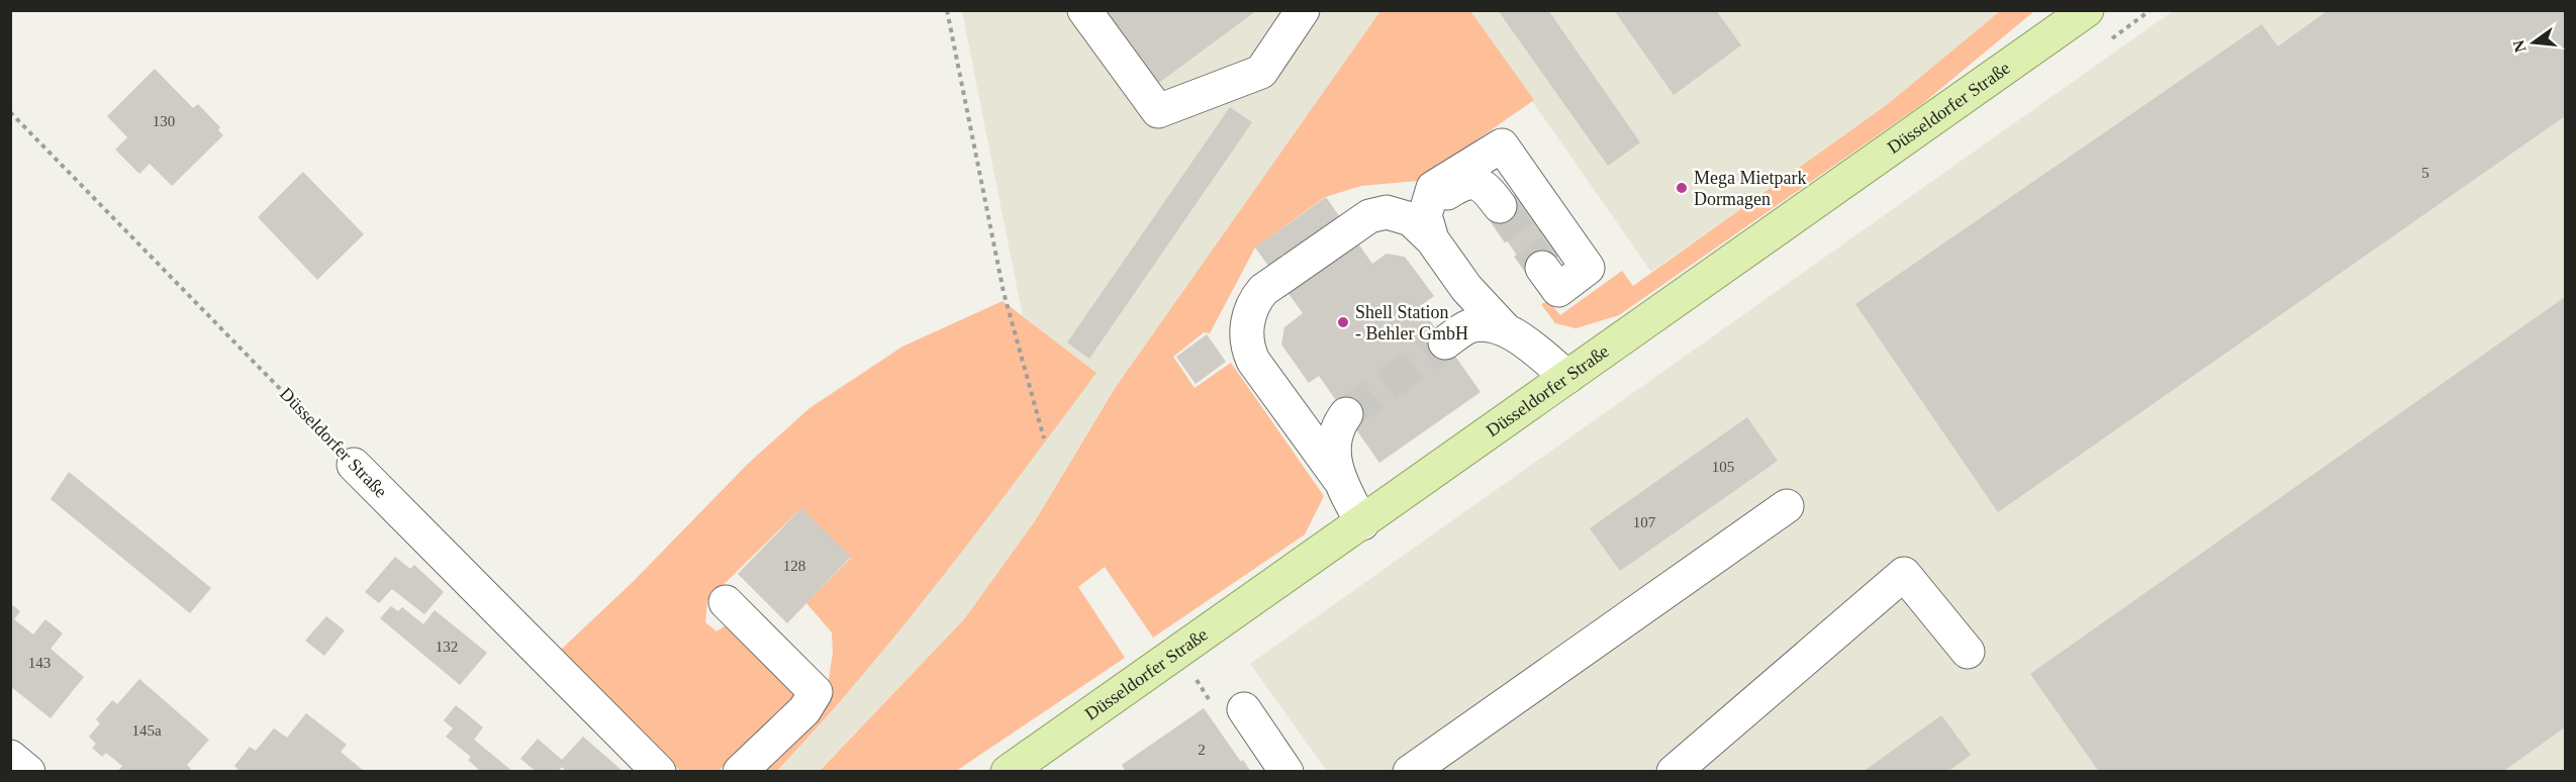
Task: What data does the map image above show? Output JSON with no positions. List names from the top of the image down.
{
  "streets": {
    "main road": ["Düsseldorfer Straße"]
  },
  "places": ["Mega Mietpark Dormagen", "Shell Station - Behler GmbH"],
  "house_numbers": [
    "130",
    "5",
    "105",
    "107",
    "128",
    "132",
    "143",
    "145a",
    "2"
  ],
  "north": "left"
}
